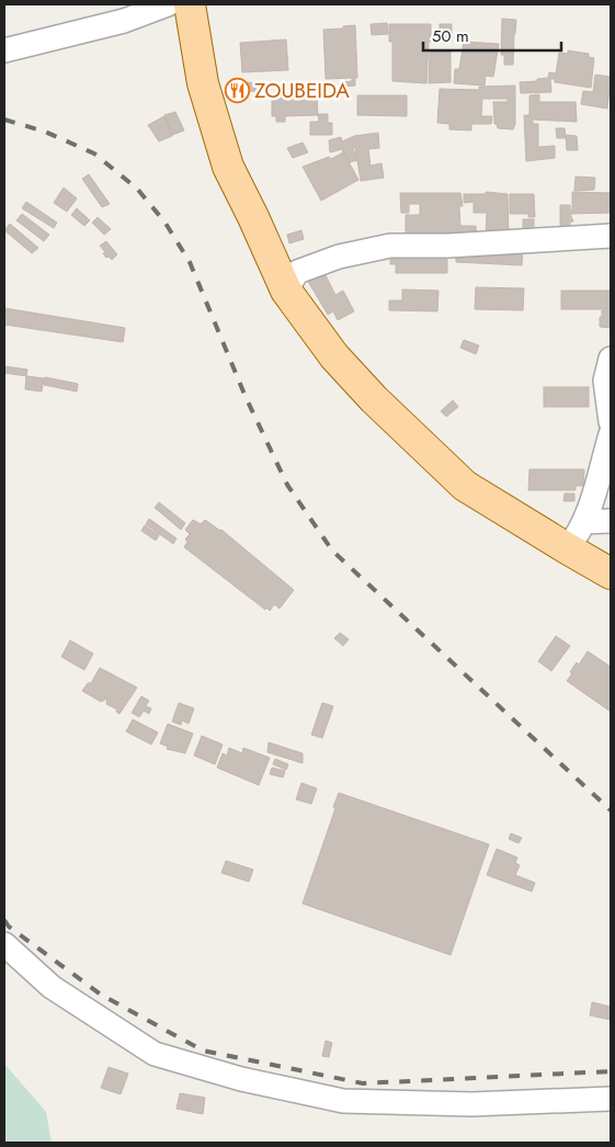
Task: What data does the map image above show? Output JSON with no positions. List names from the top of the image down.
{
  "places": {
    "restaurant": ["ZOUBEIDA"]
  },
  "scale_bar": "50 m"
}
